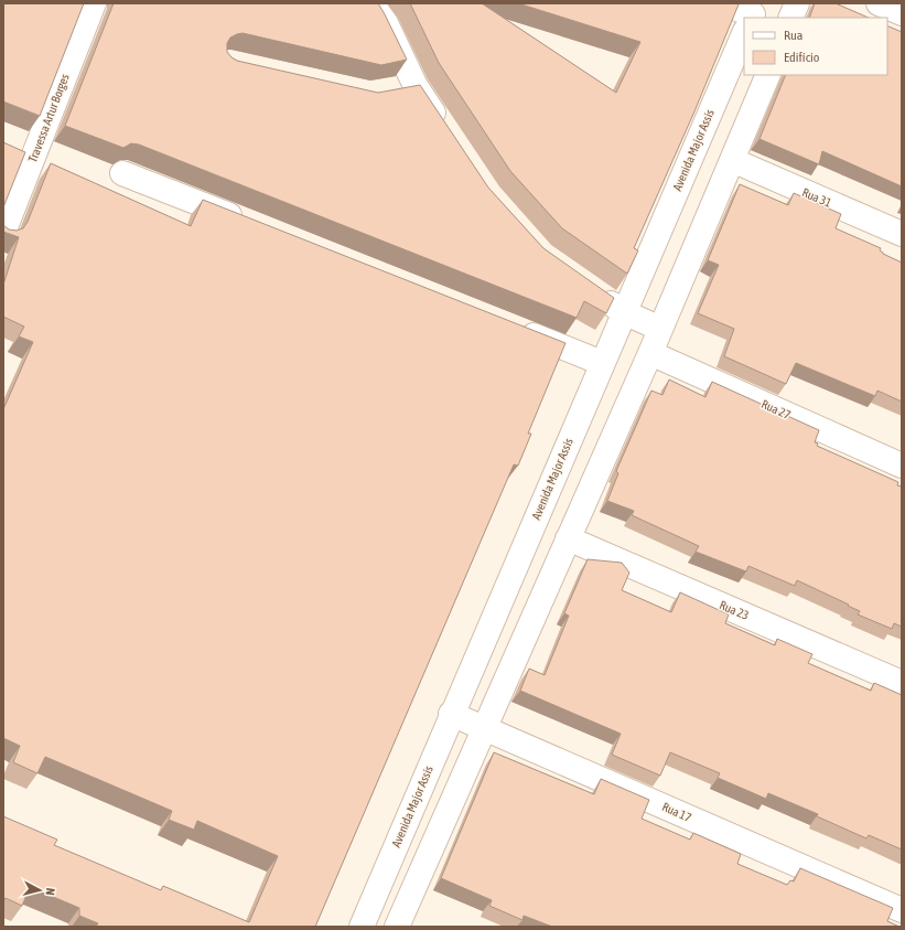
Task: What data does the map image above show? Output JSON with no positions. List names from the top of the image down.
{
  "streets": {
    "street": [
      "Travessa Artur Borges",
      "Avenida Major Assis",
      "Rua 31",
      "Rua 27",
      "Rua 23",
      "Rua 17"
    ]
  },
  "crossings": [
    ["Avenida Major Assis", "Rua 17"]
  ],
  "legend": ["Rua", "Edifício"],
  "north": "right"
}
